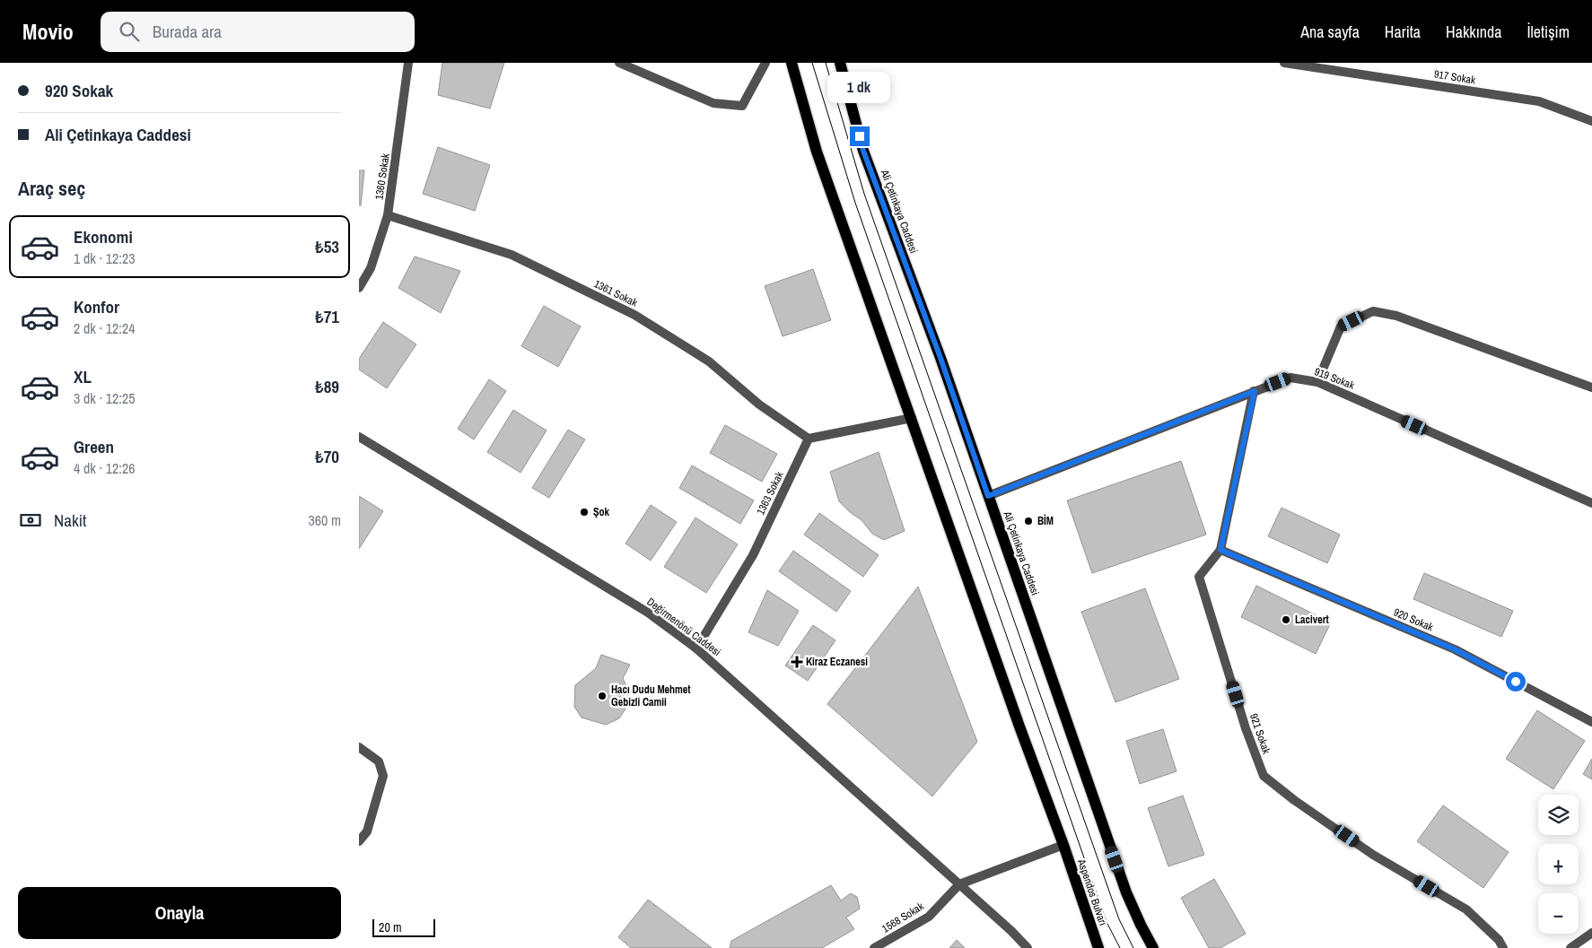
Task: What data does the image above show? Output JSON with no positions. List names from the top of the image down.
{
  "streets": {
    "main road": ["Ali Çetinkaya Caddesi", "Aspendos Bulvarı"],
    "street": [
      "917 Sokak",
      "1360 Sokak",
      "1361 Sokak",
      "919 Sokak",
      "1363 Sokak",
      "920 Sokak",
      "Değirmenönü Caddesi",
      "921 Sokak",
      "1568 Sokak"
    ]
  },
  "crossings": [
    ["1360 Sokak", "1361 Sokak"],
    ["Ali Çetinkaya Caddesi", "919 Sokak"],
    ["1361 Sokak", "1363 Sokak"],
    ["919 Sokak", "921 Sokak"],
    ["1363 Sokak", "Değirmenönü Caddesi"],
    ["920 Sokak", "921 Sokak"],
    ["Değirmenönü Caddesi", "1568 Sokak"]
  ],
  "places": {
    "other": [
      "Şok",
      "BİM",
      "Lacivert",
      "Hacı Dudu Mehmet Gebizli Camii"
    ],
    "health": ["Kiraz Eczanesi"]
  },
  "scale_bar": "20 m",
  "page": {
    "header": "Movio",
    "search": "Burada ara",
    "nav": [
      "Ana sayfa",
      "Harita",
      "Hakkında",
      "İletişim"
    ],
    "banner": ["920 Sokak", "Ali Çetinkaya Caddesi"],
    "bubble": "1 dk",
    "heading": "Araç seç",
    "list": [
      {
        "name": "Ekonomi",
        "note": "1 dk · 12:23",
        "value": "₺53"
      },
      {
        "name": "Konfor",
        "note": "2 dk · 12:24",
        "value": "₺71"
      },
      {
        "name": "XL",
        "note": "3 dk · 12:25",
        "value": "₺89"
      },
      {
        "name": "Green",
        "note": "4 dk · 12:26",
        "value": "₺70"
      }
    ],
    "pay": ["Nakit", "360 m"],
    "map_buttons": ["+", "−"],
    "buttons": "Onayla",
    "scale": "20 m"
  }
}
